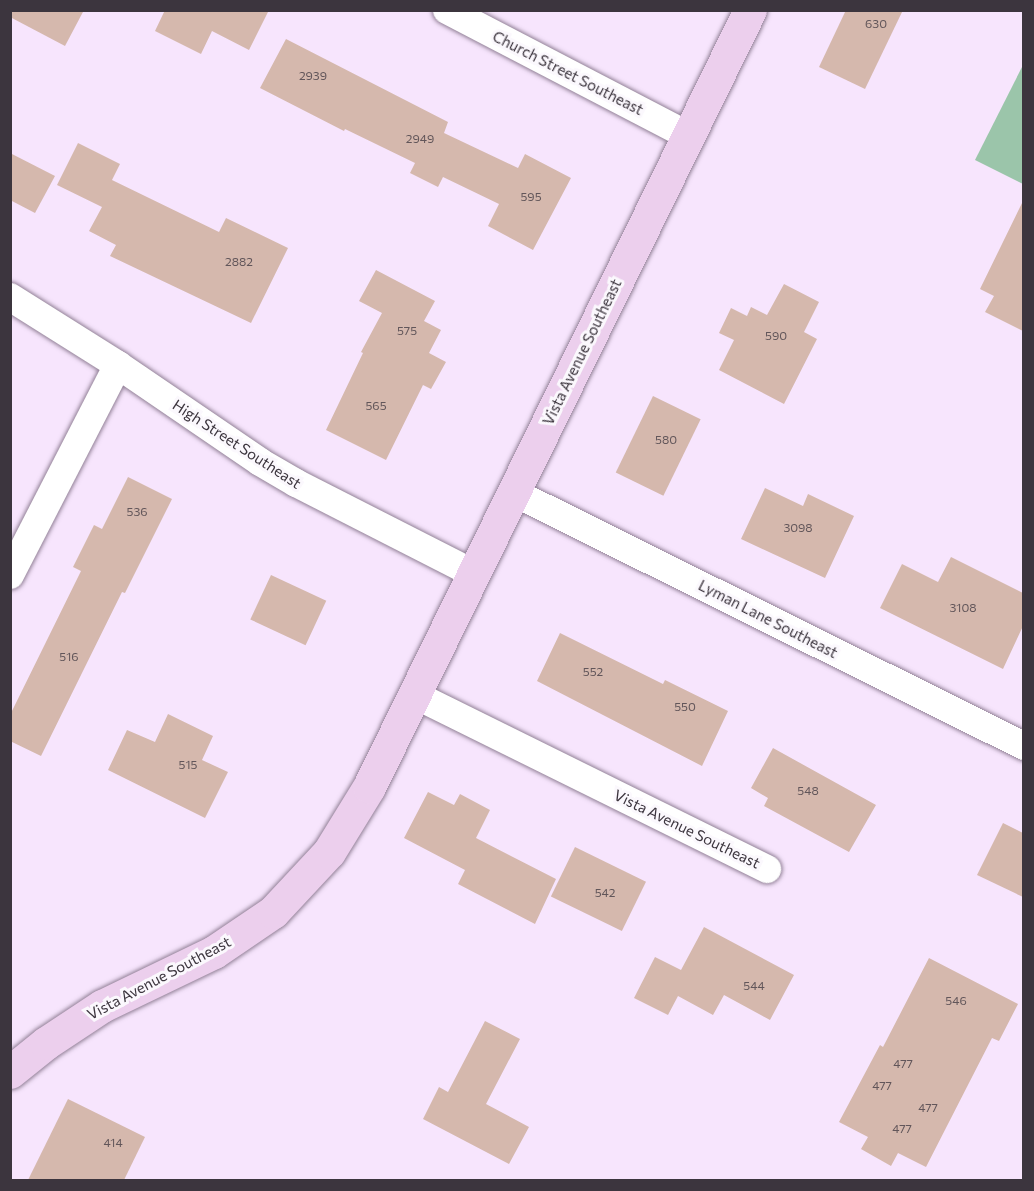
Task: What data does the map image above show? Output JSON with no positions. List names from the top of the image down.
{
  "streets": {
    "main road": ["Vista Avenue Southeast"],
    "street": ["Church Street Southeast", "High Street Southeast", "Lyman Lane Southeast"]
  },
  "crossings": [
    ["Church Street Southeast", "Vista Avenue Southeast"],
    ["Vista Avenue Southeast", "High Street Southeast"],
    ["Vista Avenue Southeast", "Lyman Lane Southeast"]
  ],
  "house_numbers": [
    "630",
    "2939",
    "2949",
    "595",
    "2882",
    "575",
    "590",
    "565",
    "580",
    "536",
    "3098",
    "3108",
    "516",
    "552",
    "550",
    "515",
    "548",
    "542",
    "544",
    "546",
    "477",
    "477",
    "477",
    "477",
    "414"
  ]
}
